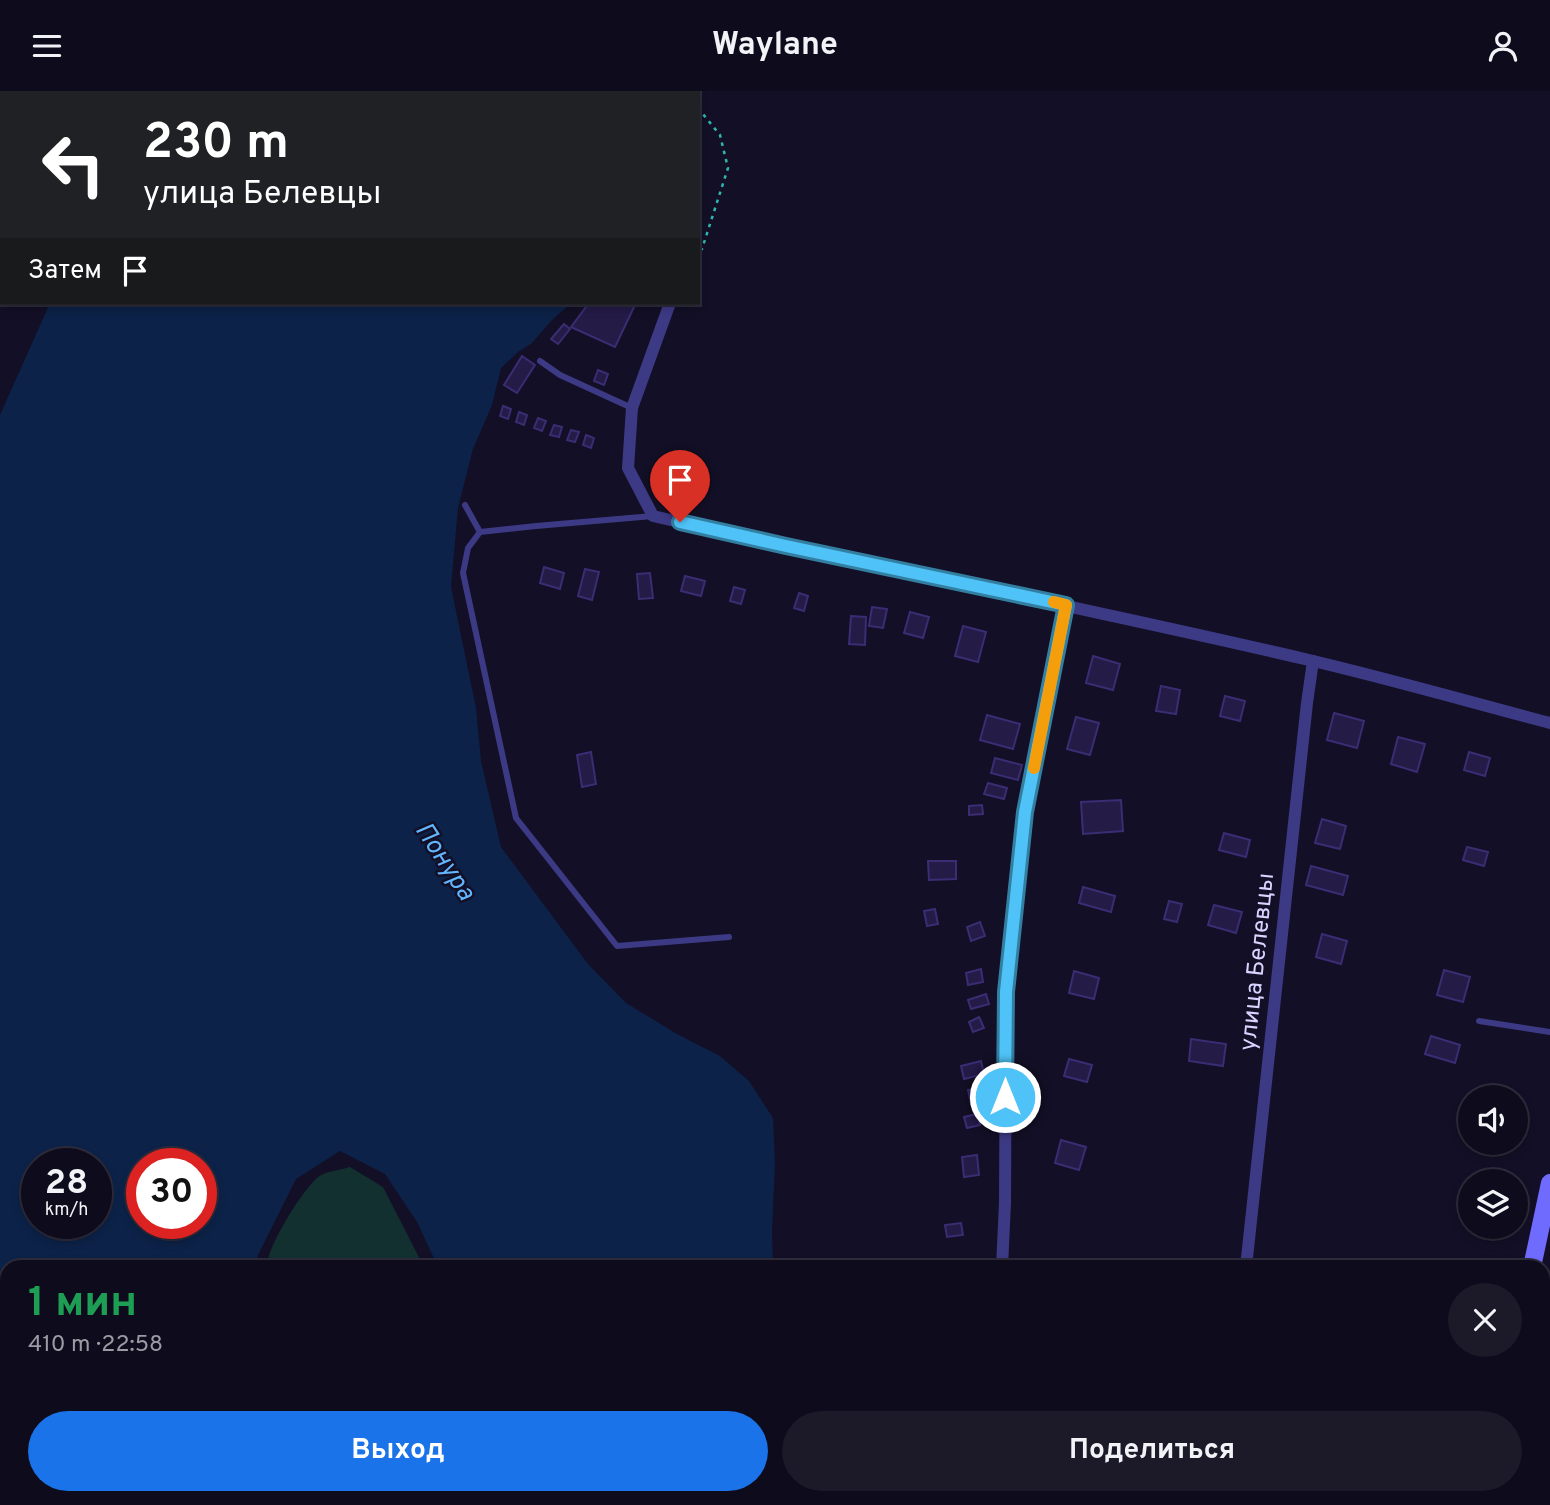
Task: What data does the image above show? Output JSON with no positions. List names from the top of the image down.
{
  "streets": {
    "street": ["улица Белевцы"]
  },
  "water": ["Понура"],
  "page": {
    "header": "Waylane",
    "turn": ["230 m", "улица Белевцы"],
    "then": "Затем",
    "speed": "28 km/h",
    "limit": "30",
    "heading": ["1 мин", "410 m · 22:58"],
    "buttons": ["Выход", "Поделиться"]
  }
}
